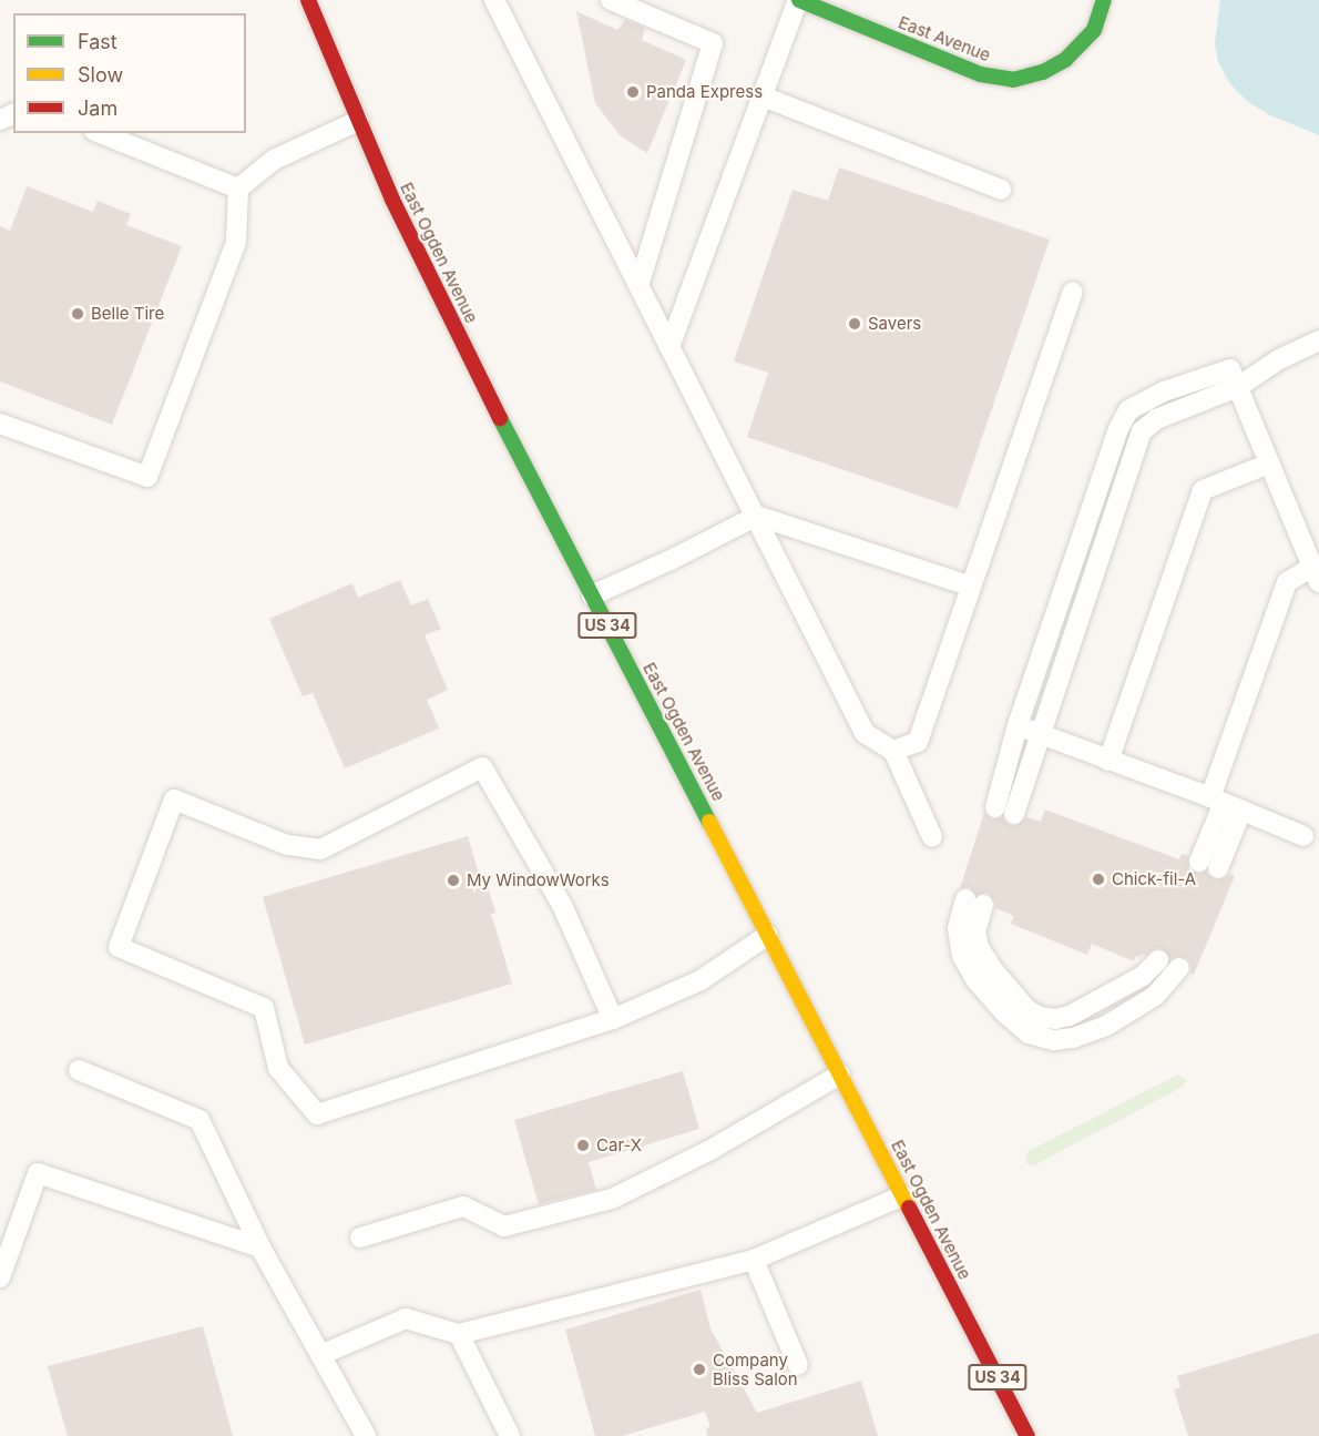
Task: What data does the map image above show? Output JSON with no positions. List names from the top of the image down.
{
  "streets": {
    "main road": ["East Avenue", "East Ogden Avenue", "US 34"]
  },
  "places": [
    "Panda Express",
    "Belle Tire",
    "Savers",
    "Chick-fil-A",
    "My WindowWorks",
    "Car-X",
    "Company Bliss Salon"
  ],
  "legend": ["Fast", "Slow", "Jam"]
}
